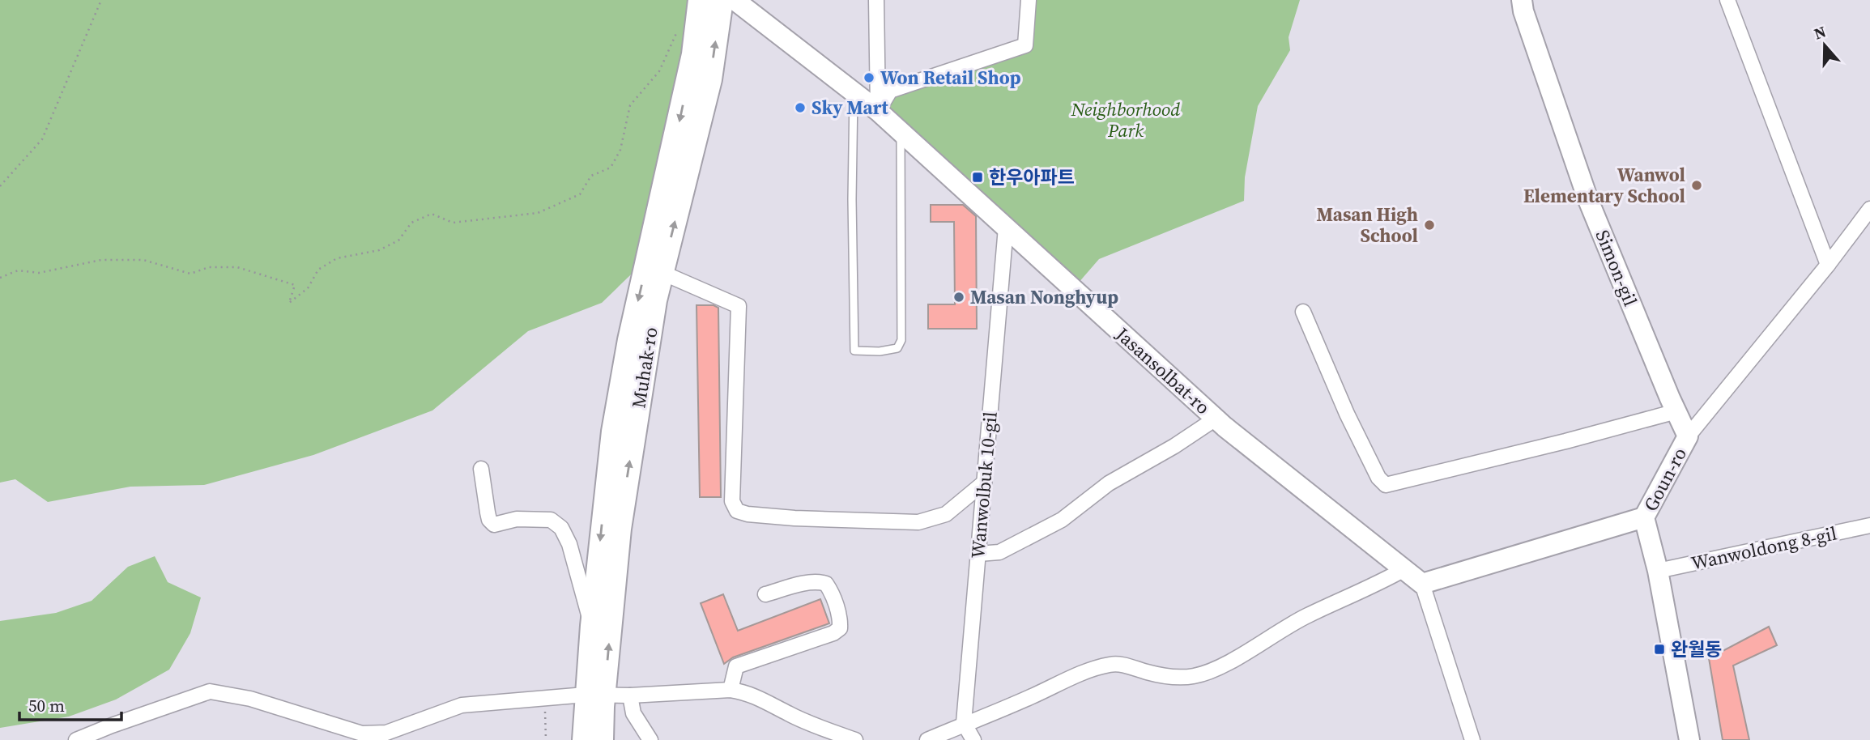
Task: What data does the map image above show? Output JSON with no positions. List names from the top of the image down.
{
  "streets": {
    "main road": [
      "Simon-gil",
      "Muhak-ro",
      "Jasansolbat-ro",
      "Goun-ro"
    ],
    "street": ["Wanwolbuk 10-gil", "Wanwoldong 8-gil"]
  },
  "crossings": [
    ["Simon-gil", "Goun-ro"],
    ["Jasansolbat-ro", "Wanwolbuk 10-gil"],
    ["Goun-ro", "Wanwoldong 8-gil"]
  ],
  "parks": ["Neighborhood Park"],
  "places": {
    "other": [
      "Won Retail Shop",
      "Sky Mart",
      "Wanwol Elementary School",
      "Masan High School",
      "Masan Nonghyup"
    ],
    "transit": ["한우아파트", "완월동"]
  },
  "scale_bar": "50 m",
  "north": "top"
}
